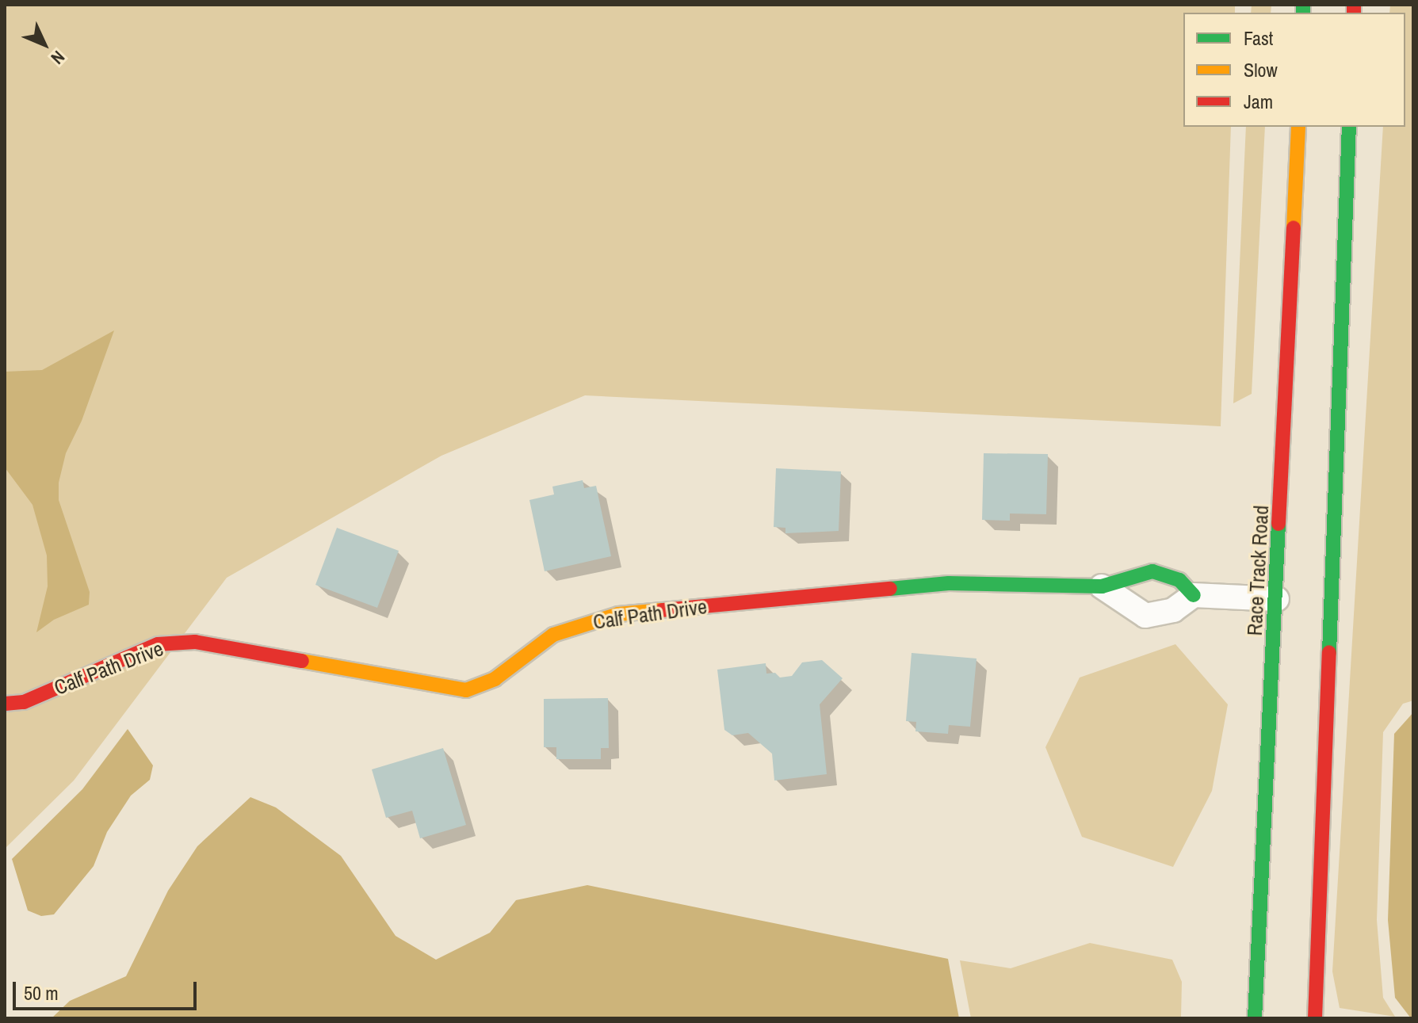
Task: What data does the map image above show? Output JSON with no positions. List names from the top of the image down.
{
  "streets": {
    "main road": ["Race Track Road", "Calf Path Drive"]
  },
  "legend": ["Fast", "Slow", "Jam"],
  "scale_bar": "50 m",
  "north": "bottom right"
}
